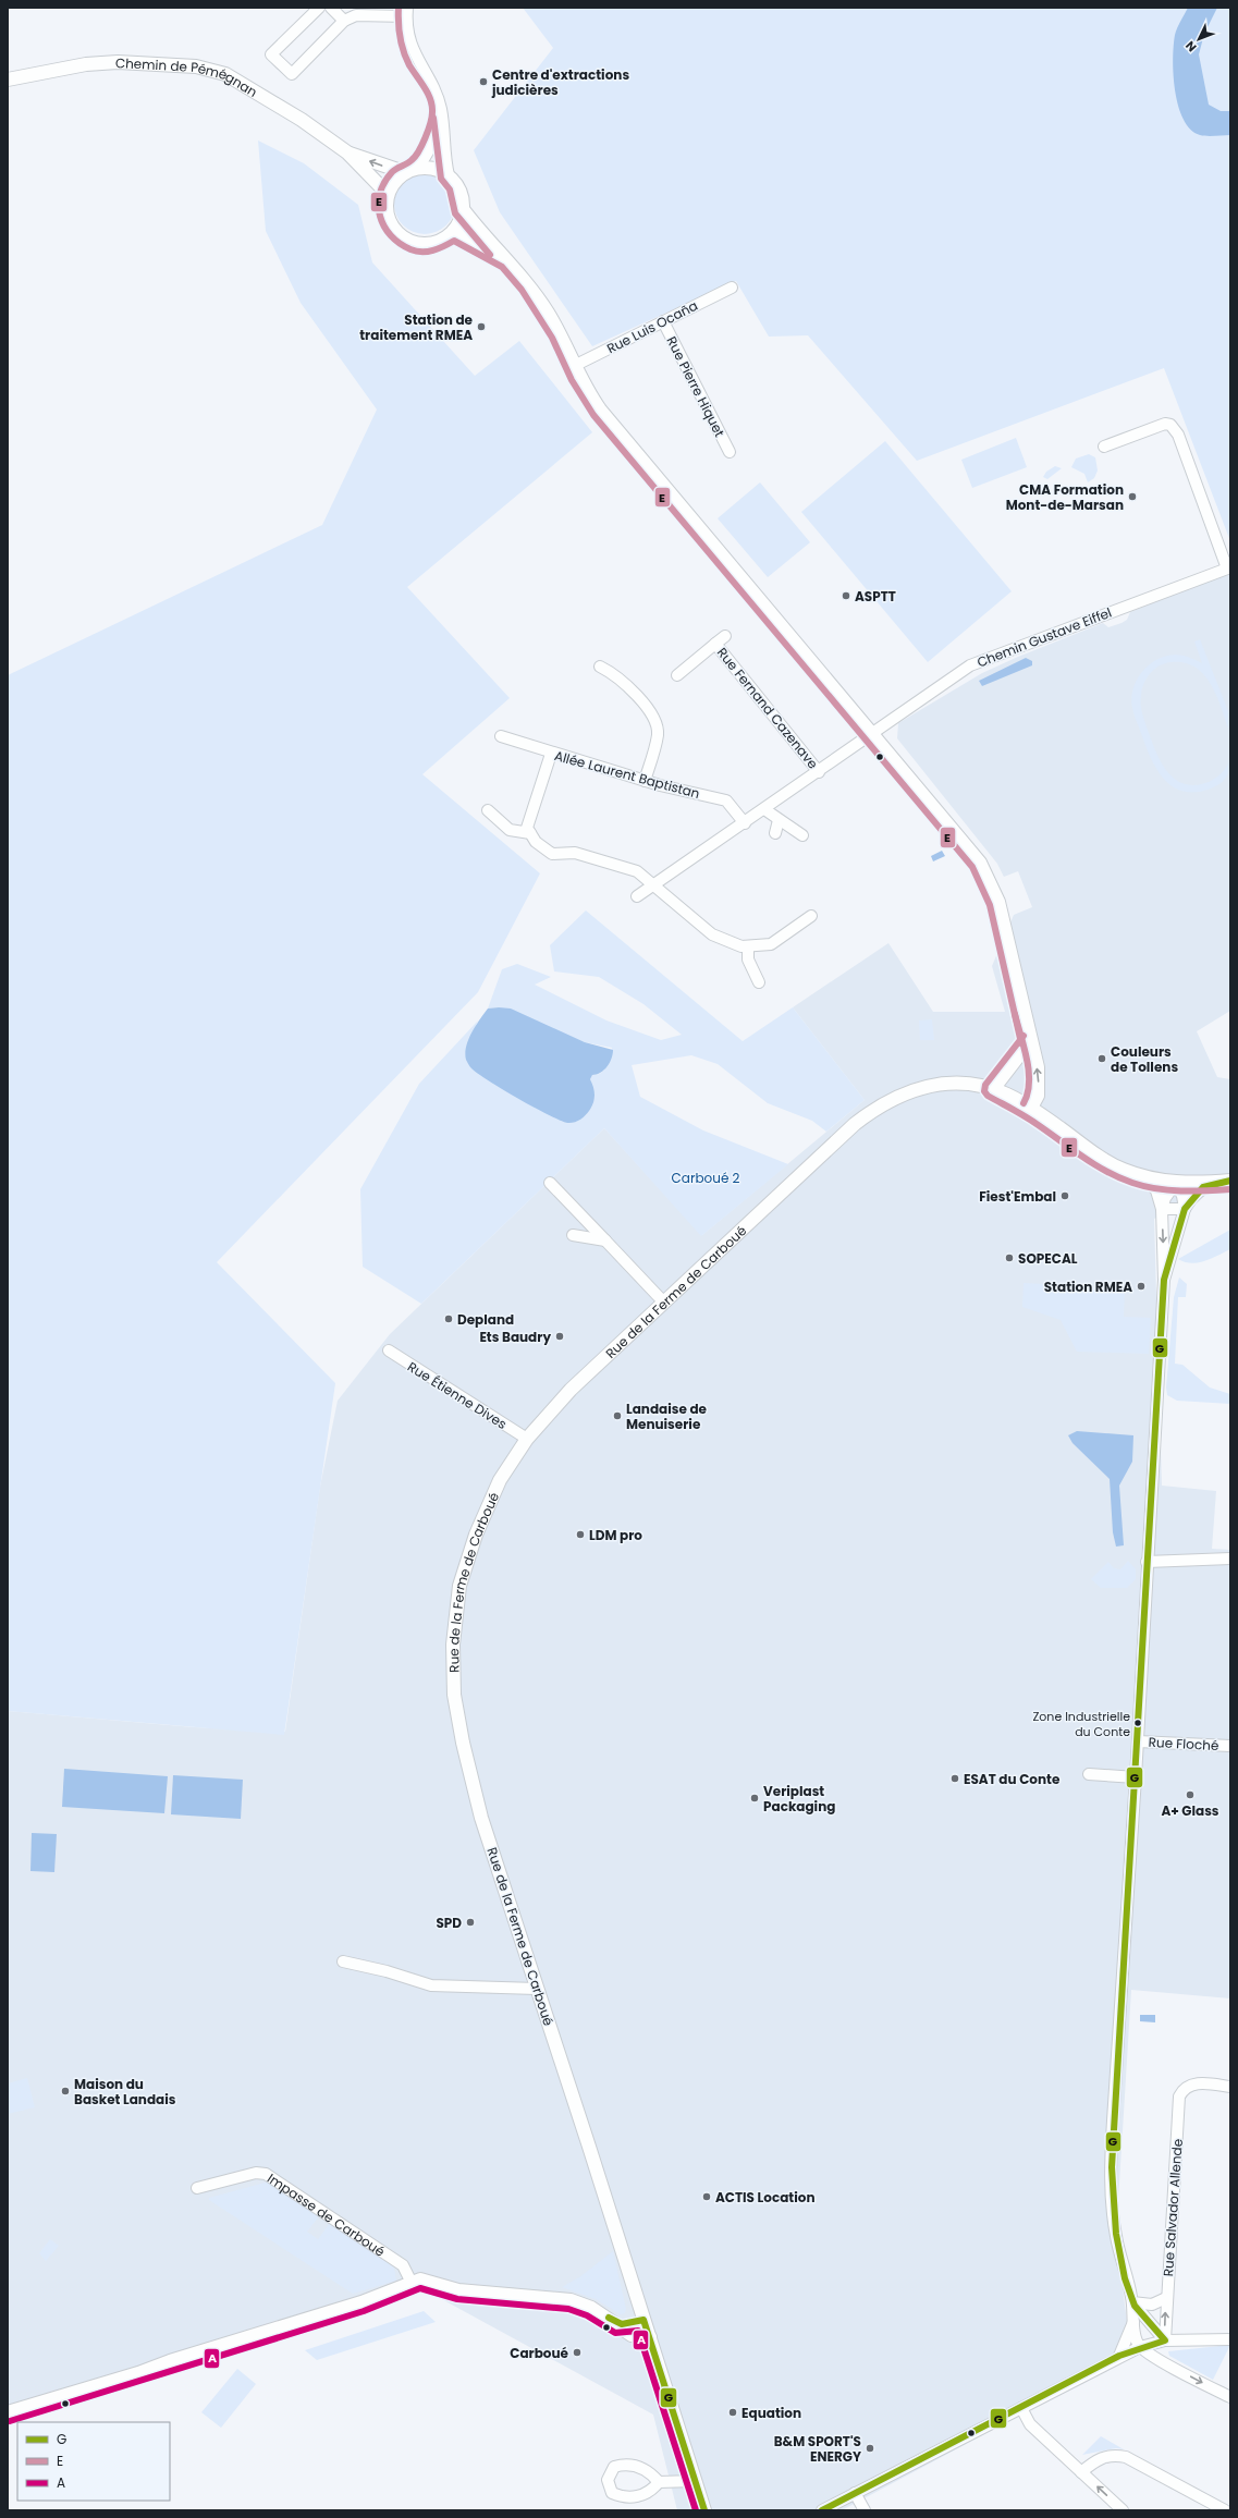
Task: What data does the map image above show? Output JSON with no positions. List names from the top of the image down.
{
  "streets": {
    "street": [
      "Chemin de Pémégnan",
      "Rue Luis Ocaña",
      "Rue Pierre Hiquet",
      "Chemin Gustave Eiffel",
      "Rue Fernand Cazenave",
      "Allée Laurent Baptistan",
      "Rue de la Ferme de Carboué",
      "Rue Étienne Dives",
      "Rue Floché",
      "Rue Salvador Allende",
      "Impasse de Carboué"
    ]
  },
  "crossings": [
    ["Rue Luis Ocaña", "Rue Pierre Hiquet"],
    ["Chemin Gustave Eiffel", "Rue Fernand Cazenave"],
    ["Chemin Gustave Eiffel", "Allée Laurent Baptistan"],
    ["Rue de la Ferme de Carboué", "Rue Étienne Dives"],
    ["Rue de la Ferme de Carboué", "Impasse de Carboué"]
  ],
  "parks": ["Carboué 2"],
  "places": [
    "Centre d'extractions judicières",
    "Station de traitement RMEA",
    "CMA Formation Mont-de-Marsan",
    "ASPTT",
    "Couleurs de Tollens",
    "Fiest'Embal",
    "SOPECAL",
    "Station RMEA",
    "Depland",
    "Ets Baudry",
    "Landaise de Menuiserie",
    "LDM pro",
    "Zone Industrielle du Conte",
    "ESAT du Conte",
    "A+ Glass",
    "Veriplast Packaging",
    "SPD",
    "Maison du Basket Landais",
    "ACTIS Location",
    "Carboué",
    "Equation",
    "B&M SPORT'S ENERGY"
  ],
  "lines": ["transit line E", "transit line G", "transit line A"],
  "legend": ["G", "E", "A"],
  "north": "bottom left"
}
